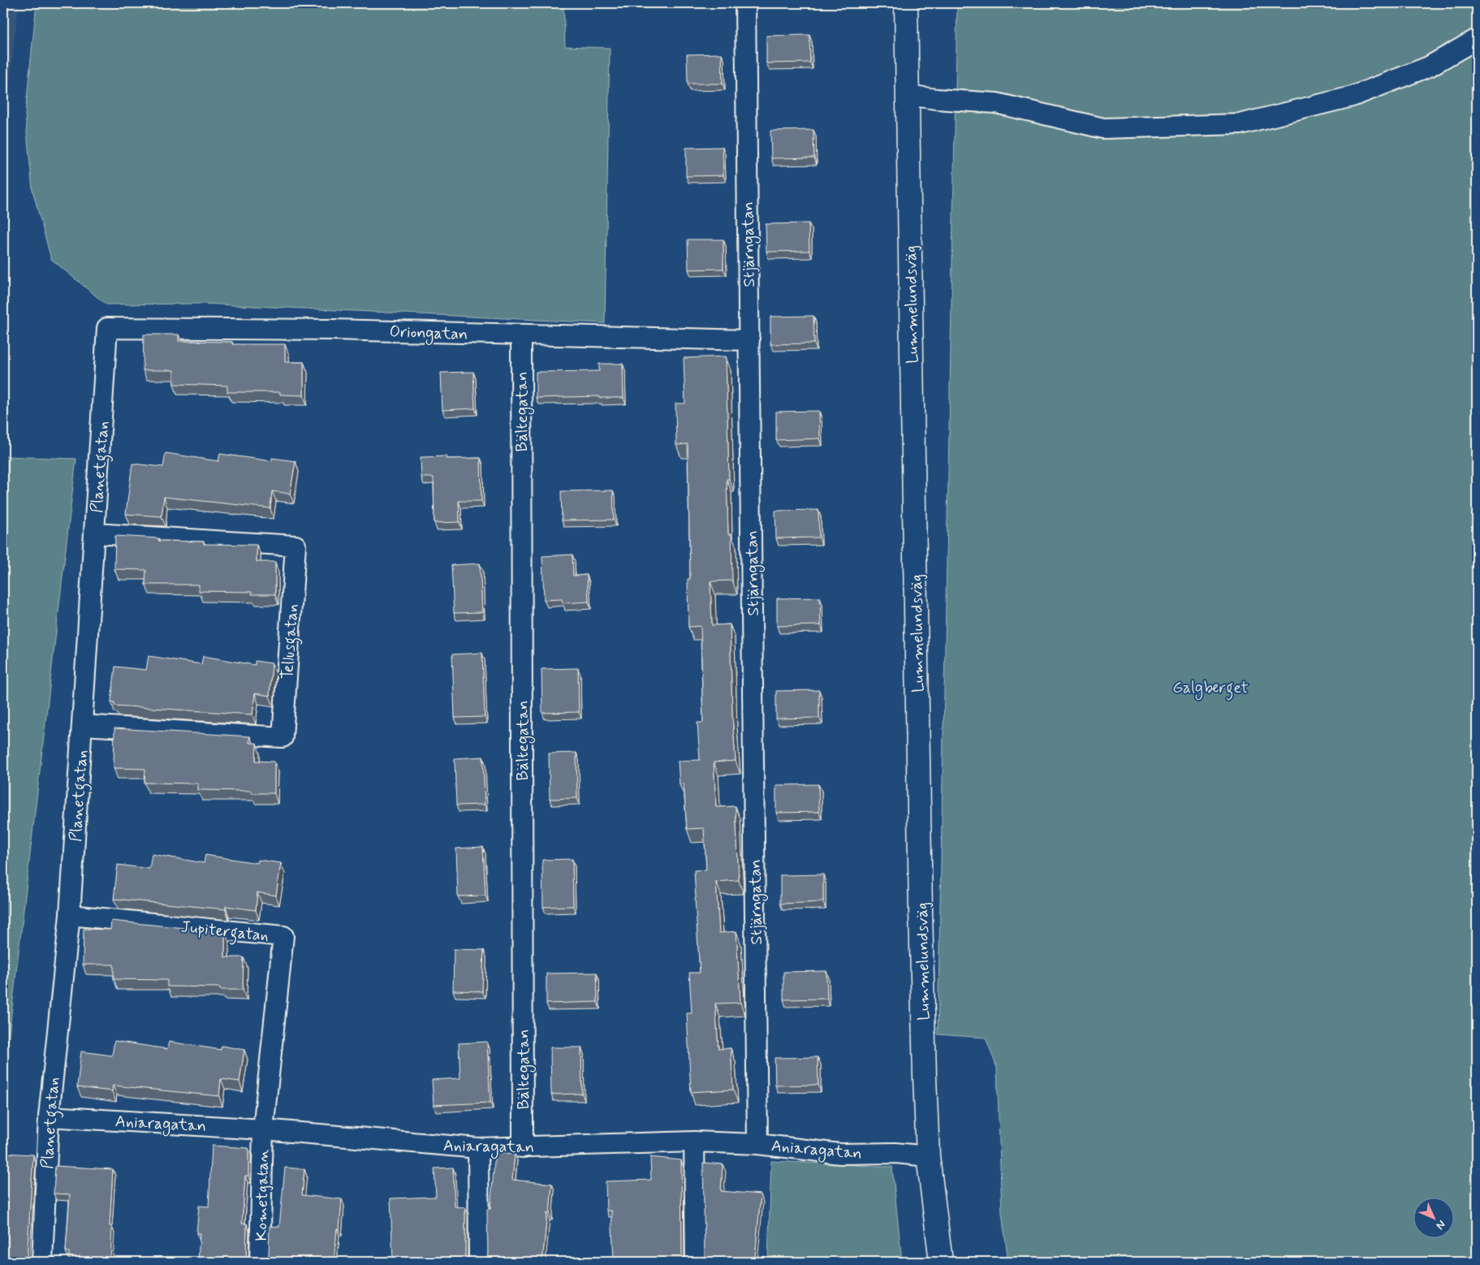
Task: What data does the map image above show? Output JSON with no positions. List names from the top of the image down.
{
  "streets": {
    "main road": ["Lummelundsväg"],
    "street": [
      "Stjärngatan",
      "Oriongatan",
      "Bältegatan",
      "Planetgatan",
      "Tellusgatan",
      "Jupitergatan",
      "Aniaragatan",
      "Kometgatan"
    ]
  },
  "crossings": [
    ["Stjärngatan", "Oriongatan"],
    ["Stjärngatan", "Aniaragatan"],
    ["Lummelundsväg", "Aniaragatan"],
    ["Oriongatan", "Bältegatan"],
    ["Oriongatan", "Planetgatan"],
    ["Bältegatan", "Aniaragatan"],
    ["Planetgatan", "Tellusgatan"],
    ["Planetgatan", "Jupitergatan"],
    ["Planetgatan", "Aniaragatan"],
    ["Jupitergatan", "Aniaragatan"],
    ["Jupitergatan", "Kometgatan"],
    ["Aniaragatan", "Kometgatan"]
  ],
  "parks": ["Galgberget"],
  "north": "bottom right"
}
